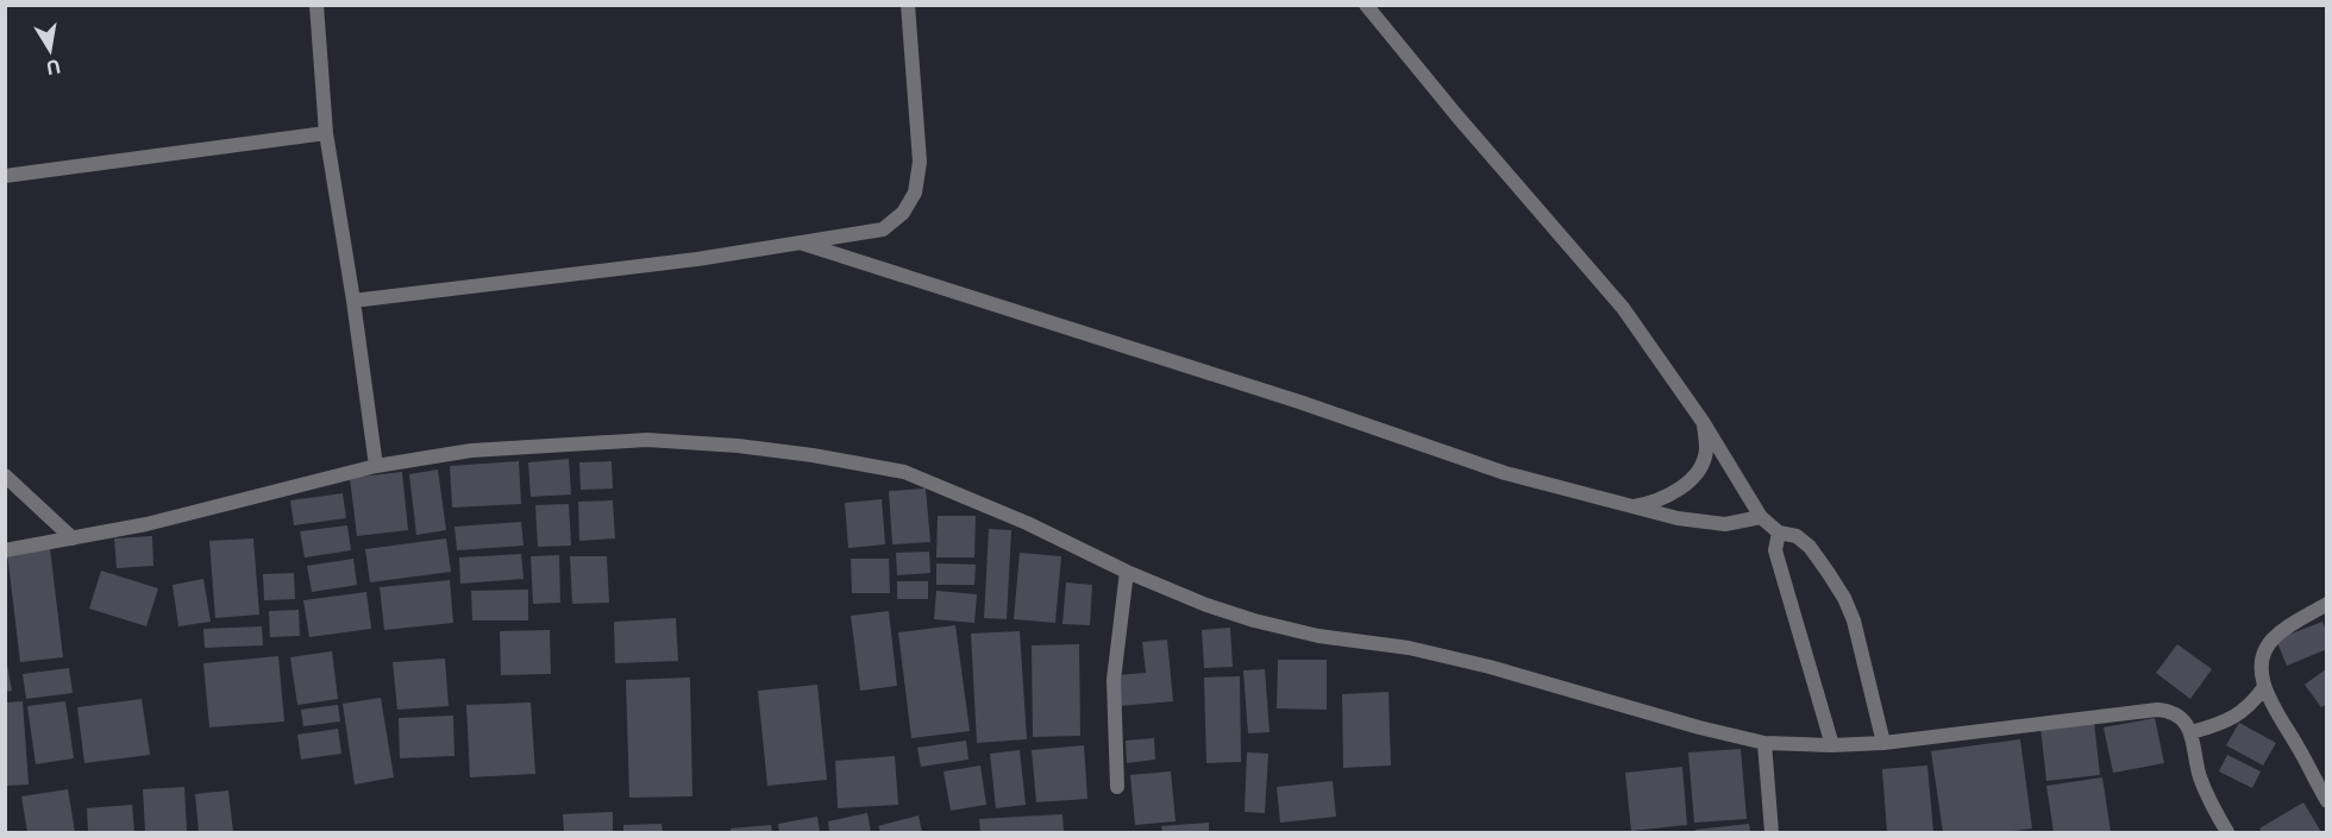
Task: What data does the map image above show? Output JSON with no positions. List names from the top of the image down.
{
  "north": "bottom"
}
